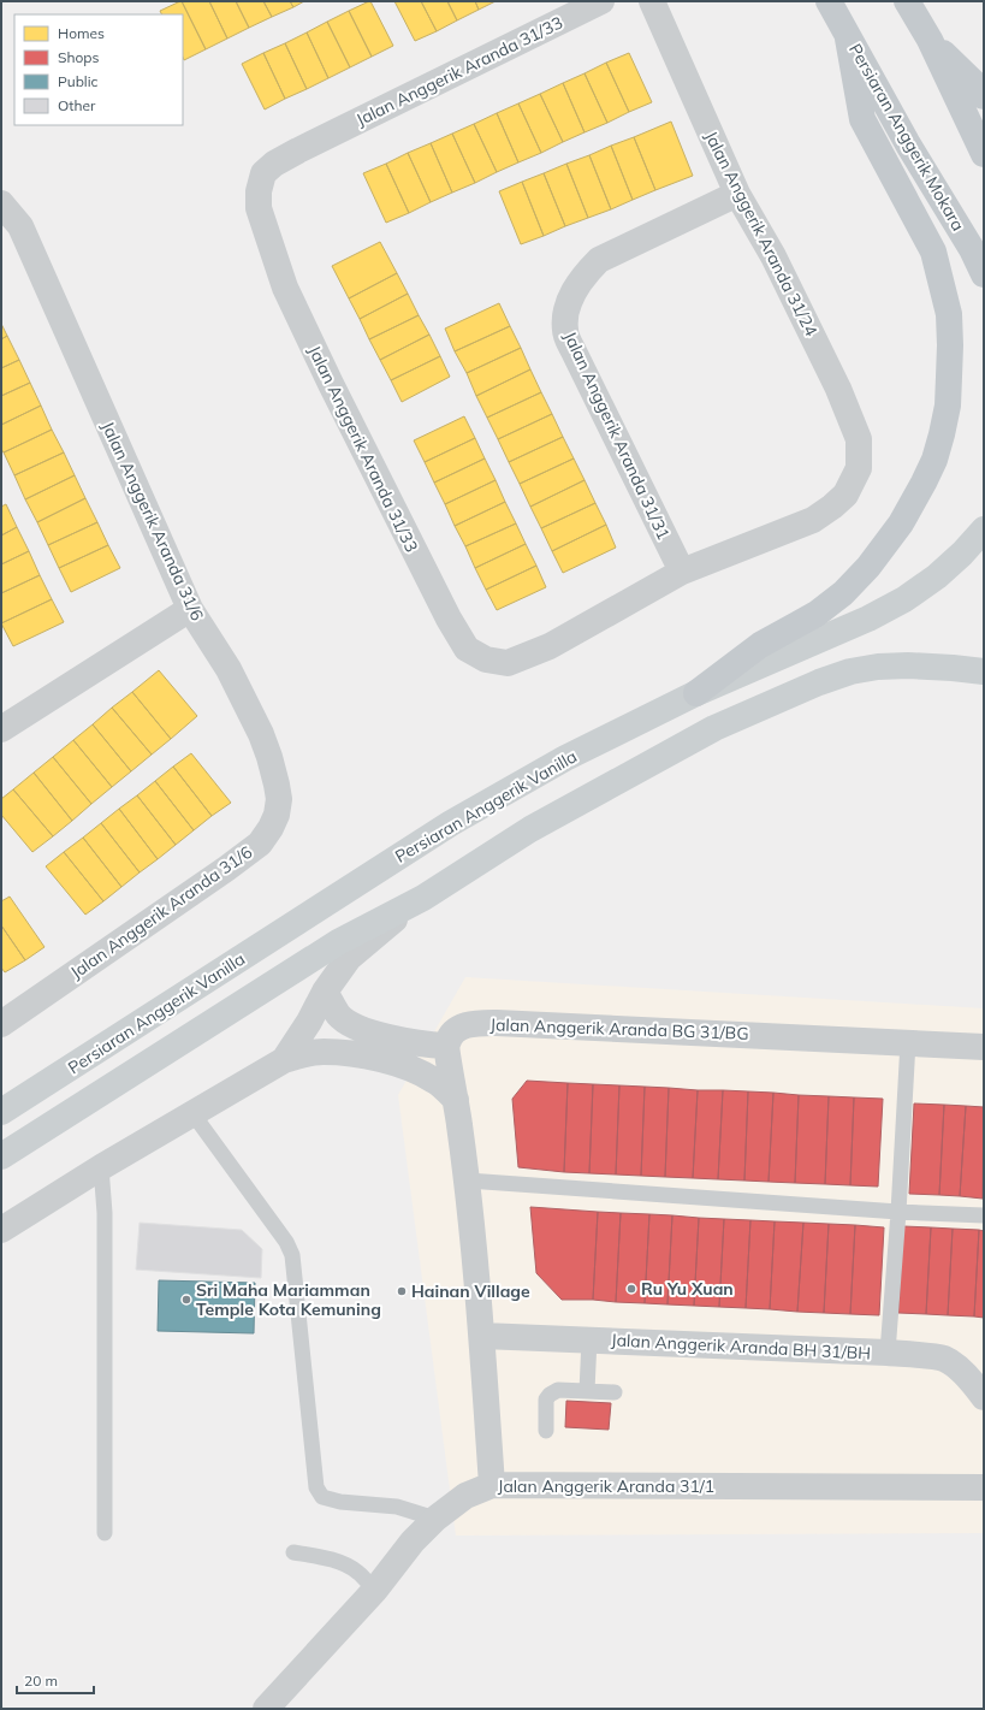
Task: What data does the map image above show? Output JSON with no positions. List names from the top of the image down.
{
  "streets": {
    "main road": ["Persiaran Anggerik Mokara", "Persiaran Anggerik Vanilla"],
    "street": [
      "Jalan Anggerik Aranda 31/33",
      "Jalan Anggerik Aranda 31/24",
      "Jalan Anggerik Aranda 31/31",
      "Jalan Anggerik Aranda 31/6",
      "Jalan Anggerik Aranda BG 31/BG",
      "Jalan Anggerik Aranda BH 31/BH",
      "Jalan Anggerik Aranda 31/1"
    ]
  },
  "crossings": [
    ["Jalan Anggerik Aranda 31/33", "Jalan Anggerik Aranda 31/24"],
    ["Jalan Anggerik Aranda 31/33", "Jalan Anggerik Aranda 31/31"],
    ["Jalan Anggerik Aranda 31/24", "Jalan Anggerik Aranda 31/31"]
  ],
  "places": ["Ru Yu Xuan", "Hainan Village", "Sri Maha Mariamman Temple Kota Kemuning"],
  "legend": [
    "Homes",
    "Shops",
    "Public",
    "Other"
  ],
  "scale_bar": "20 m"
}
